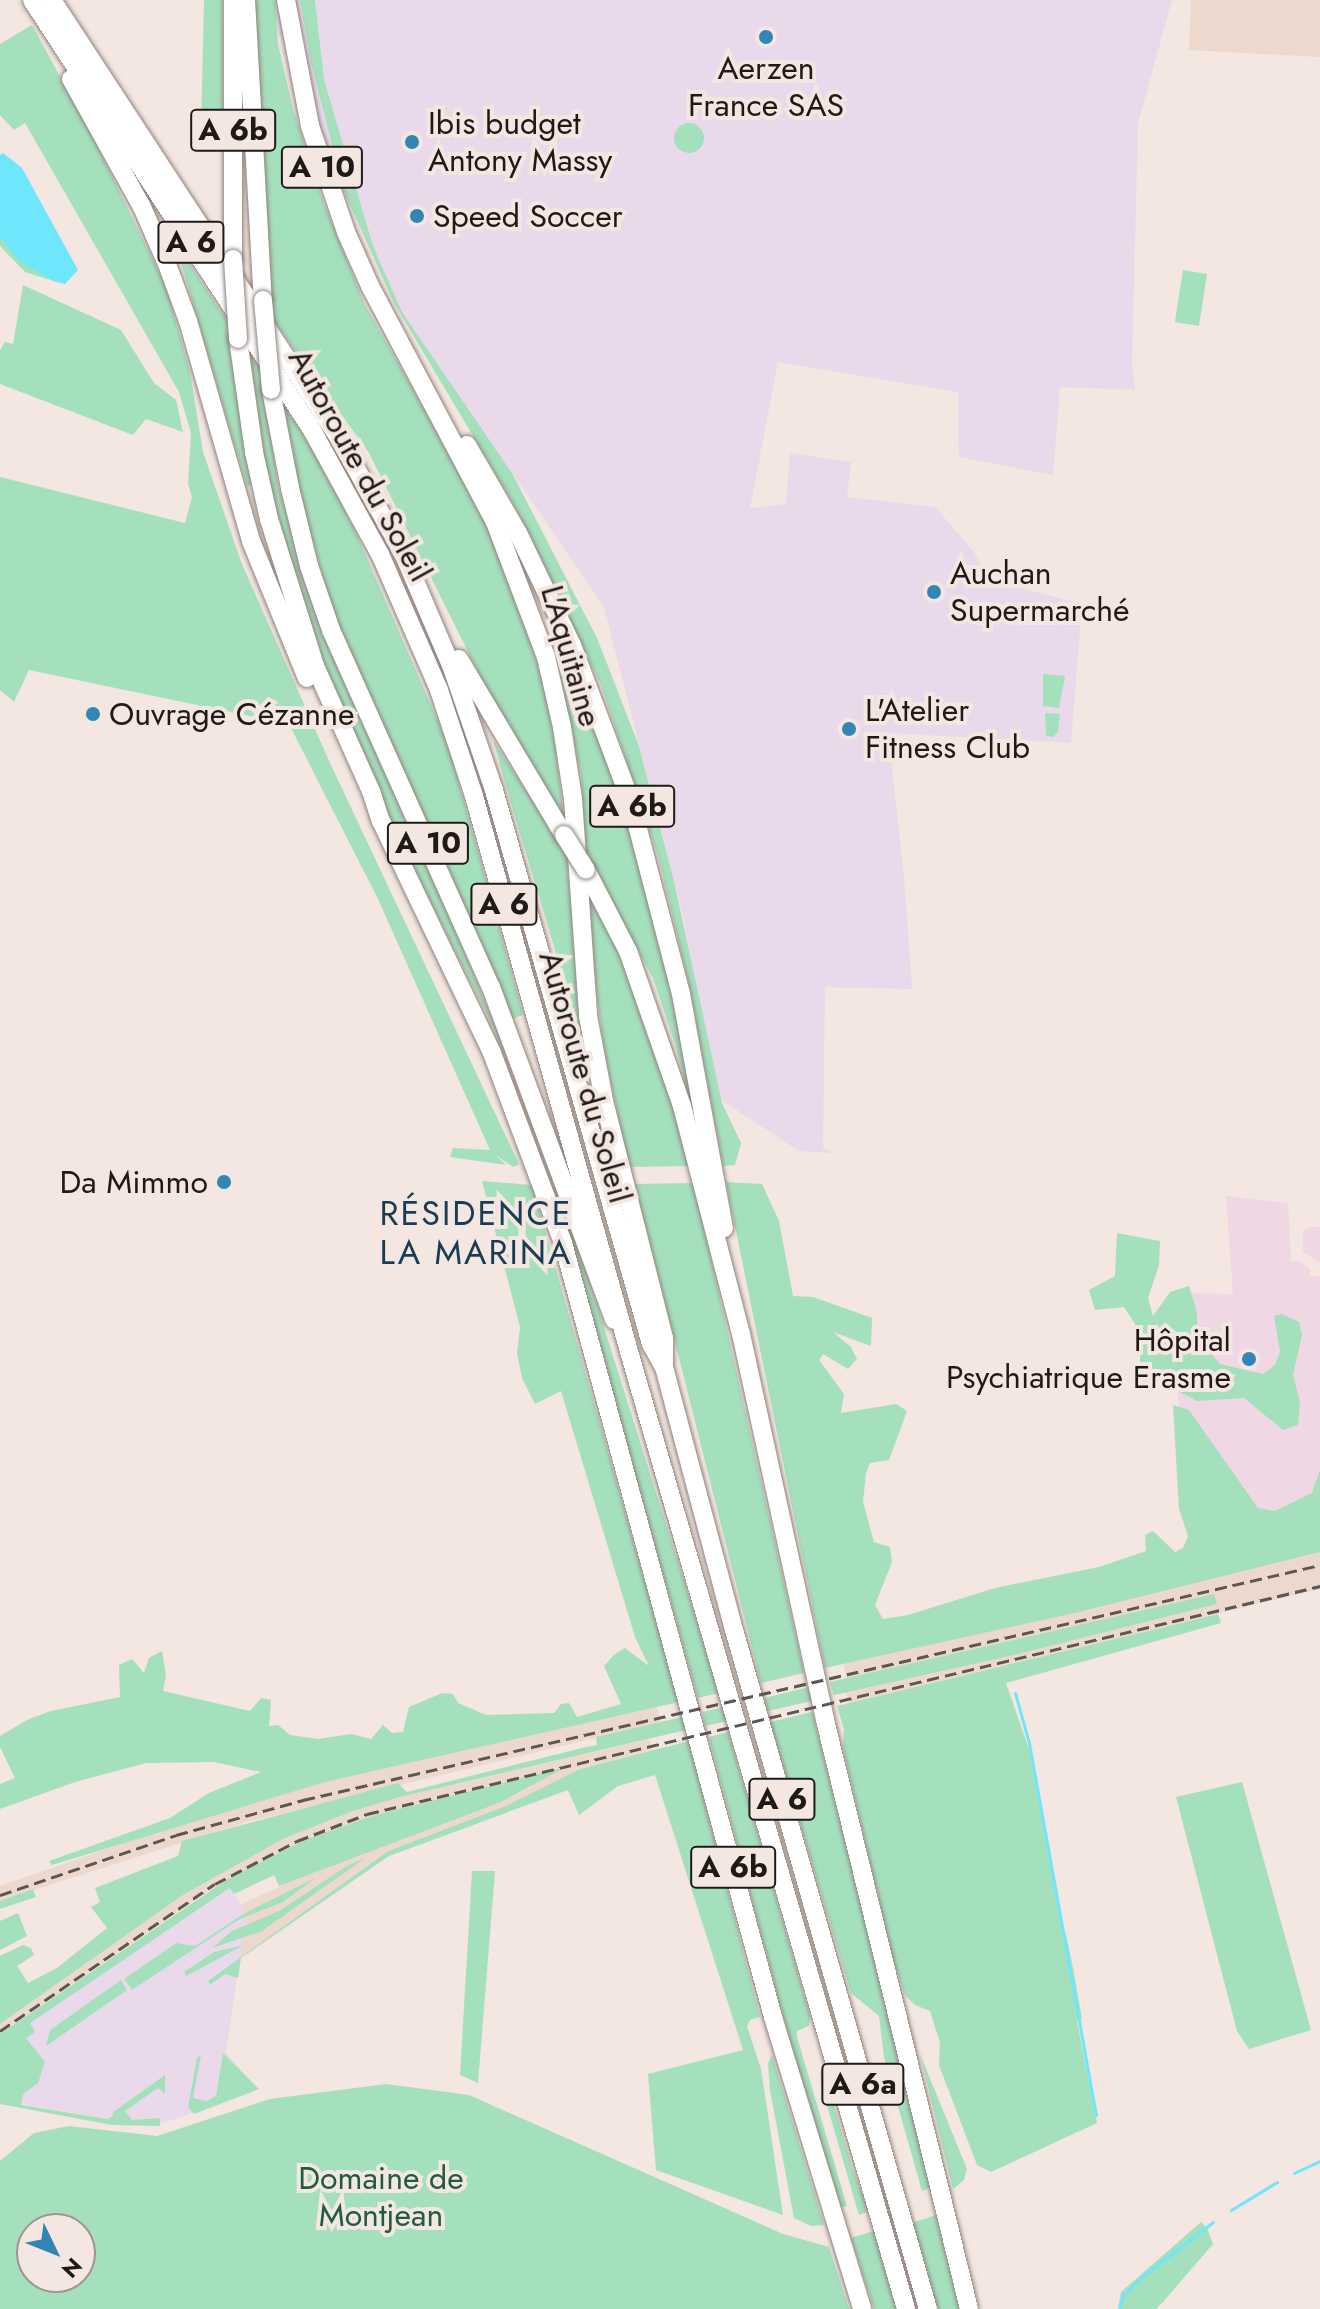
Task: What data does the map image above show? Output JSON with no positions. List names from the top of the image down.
{
  "streets": {
    "highway": [
      "A 6b",
      "A 10",
      "A 6",
      "Autoroute du Soleil",
      "L'Aquitaine",
      "A 6a"
    ]
  },
  "crossings": [
    ["A 6b", "L'Aquitaine"],
    ["A 10", "Autoroute du Soleil"],
    ["Autoroute du Soleil", "L'Aquitaine"],
    ["Autoroute du Soleil", "A 6a"]
  ],
  "districts": ["RÉSIDENCE LA MARINA"],
  "parks": ["Domaine de Montjean"],
  "places": [
    "Aerzen France SAS",
    "Ibis budget Antony Massy",
    "Speed Soccer",
    "Auchan Supermarché",
    "Ouvrage Cézanne",
    "L'Atelier Fitness Club",
    "Da Mimmo",
    "Hôpital Psychiatrique Erasme"
  ],
  "north": "bottom right"
}
